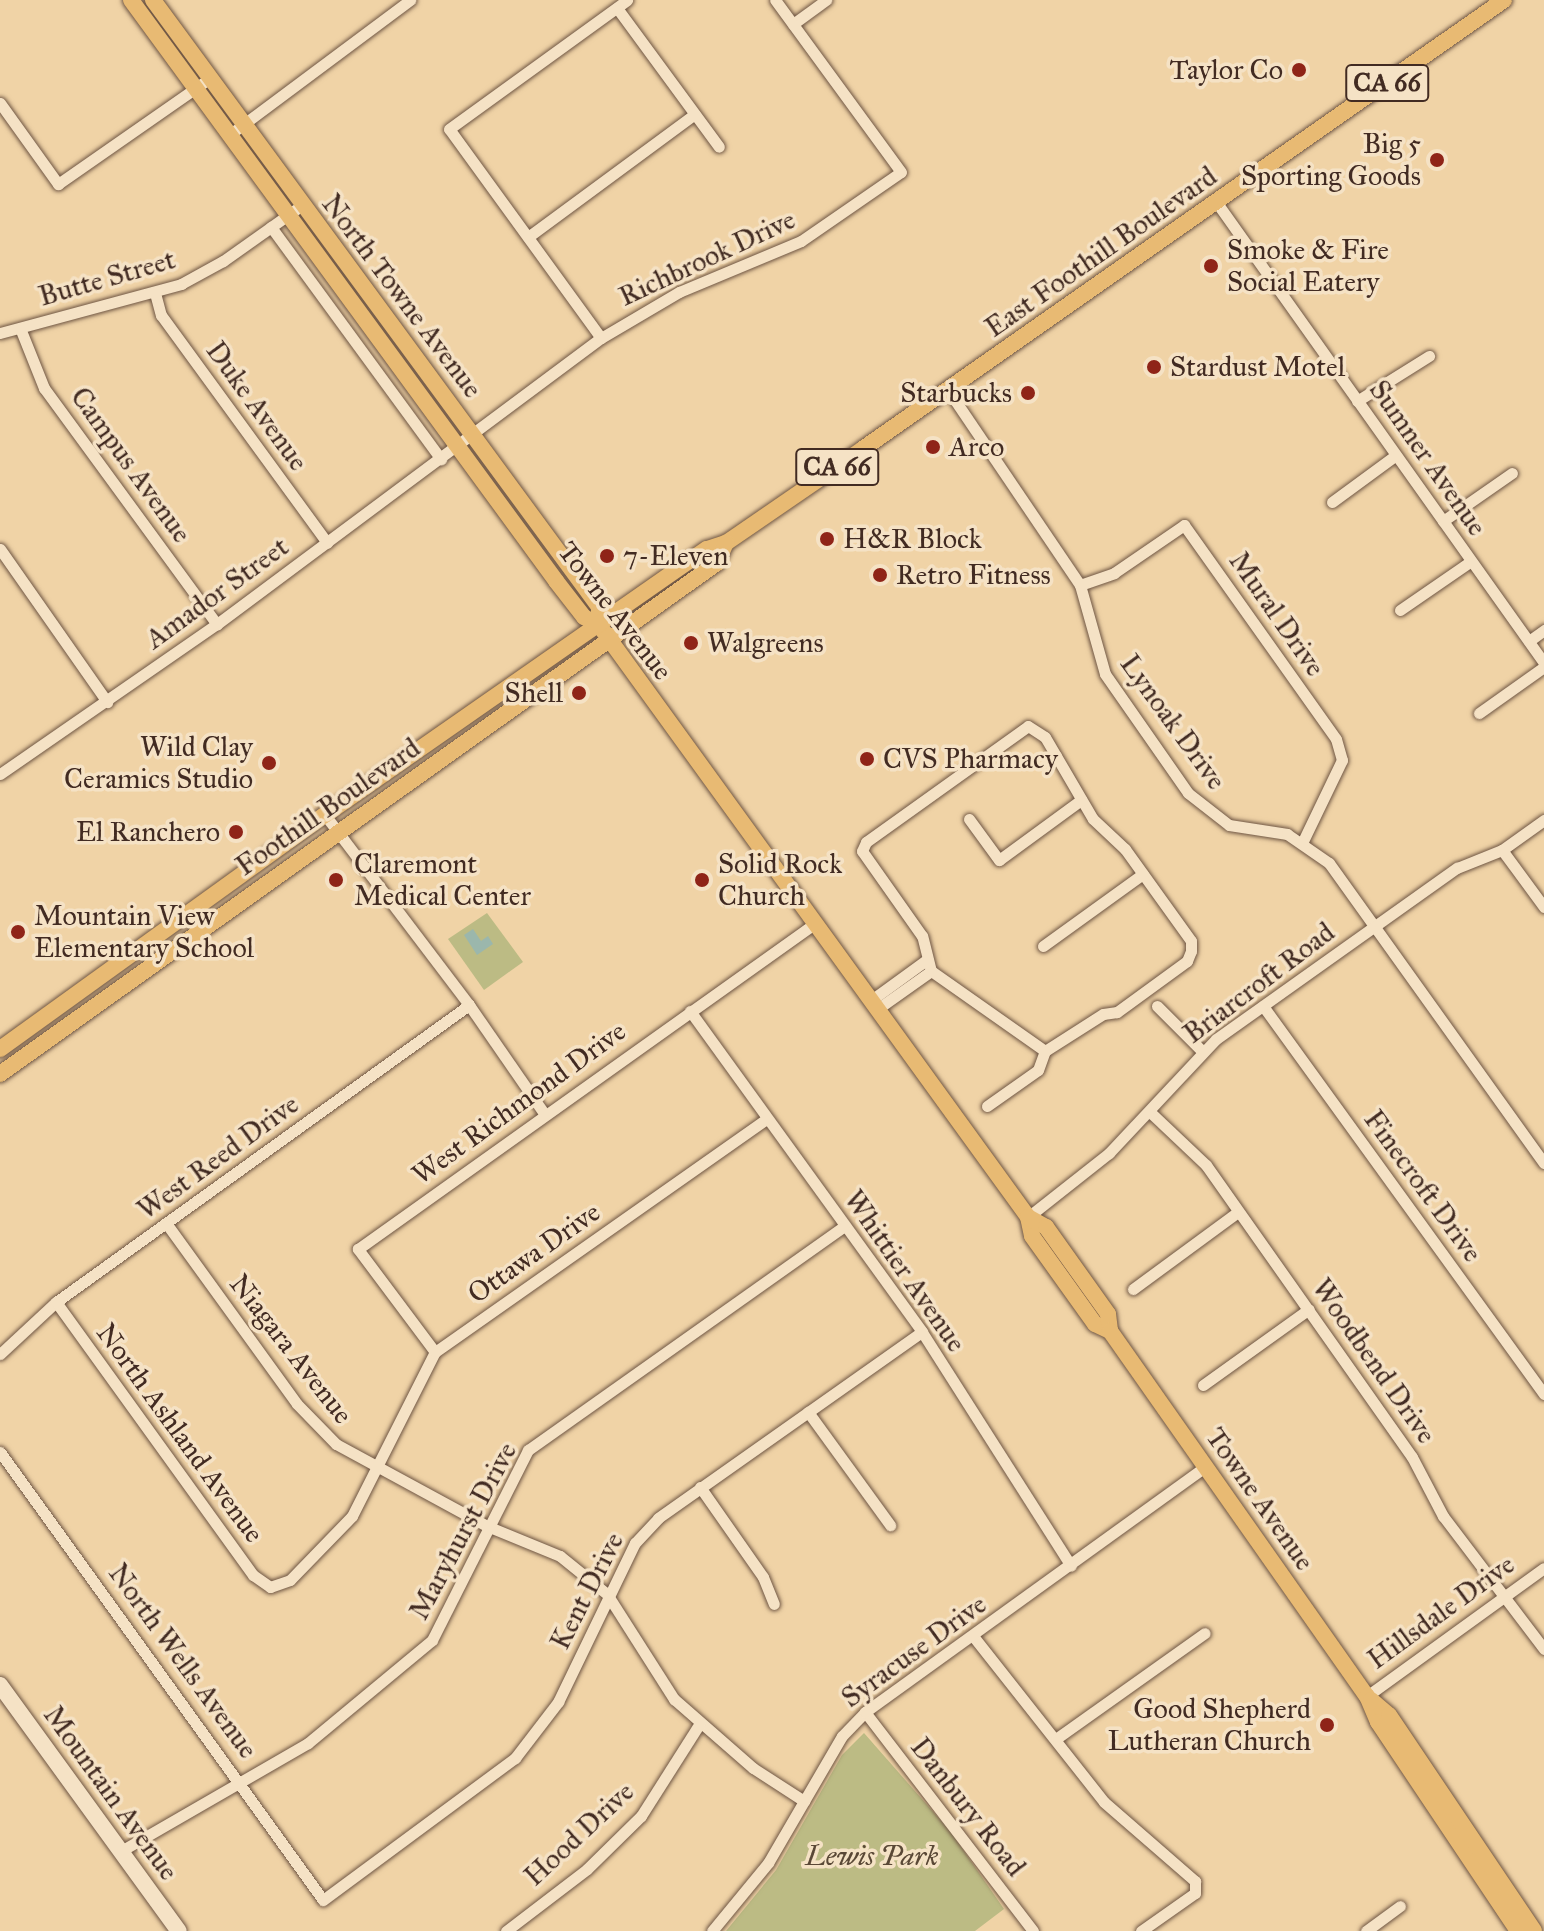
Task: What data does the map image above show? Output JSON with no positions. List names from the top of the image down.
{
  "streets": {
    "main road": [
      "CA 66",
      "East Foothill Boulevard",
      "North Towne Avenue",
      "Towne Avenue",
      "Foothill Boulevard",
      "Mountain Avenue"
    ],
    "street": [
      "Richbrook Drive",
      "Butte Street",
      "Duke Avenue",
      "Sumner Avenue",
      "Campus Avenue",
      "Amador Street",
      "Mural Drive",
      "Lynoak Drive",
      "Briarcroft Road",
      "West Richmond Drive",
      "West Reed Drive",
      "Finecroft Drive",
      "Ottawa Drive",
      "Whittier Avenue",
      "Niagara Avenue",
      "Woodbend Drive",
      "North Ashland Avenue",
      "Maryhurst Drive",
      "Kent Drive",
      "Hillsdale Drive",
      "Syracuse Drive",
      "North Wells Avenue",
      "Danbury Road",
      "Hood Drive"
    ]
  },
  "crossings": [
    ["East Foothill Boulevard", "North Towne Avenue"],
    ["East Foothill Boulevard", "Sumner Avenue"],
    ["East Foothill Boulevard", "Towne Avenue"],
    ["East Foothill Boulevard", "Lynoak Drive"],
    ["East Foothill Boulevard", "Foothill Boulevard"],
    ["Richbrook Drive", "North Towne Avenue"],
    ["Richbrook Drive", "Amador Street"],
    ["Richbrook Drive", "Towne Avenue"],
    ["Butte Street", "North Towne Avenue"],
    ["Butte Street", "Duke Avenue"],
    ["Butte Street", "Campus Avenue"],
    ["Butte Street", "Towne Avenue"],
    ["North Towne Avenue", "Towne Avenue"],
    ["North Towne Avenue", "Foothill Boulevard"],
    ["Duke Avenue", "Amador Street"],
    ["Campus Avenue", "Amador Street"],
    ["Amador Street", "Towne Avenue"],
    ["Towne Avenue", "Foothill Boulevard"],
    ["Towne Avenue", "Briarcroft Road"],
    ["Towne Avenue", "West Richmond Drive"],
    ["Towne Avenue", "Hillsdale Drive"],
    ["Towne Avenue", "Syracuse Drive"],
    ["Mural Drive", "Lynoak Drive"],
    ["Briarcroft Road", "Finecroft Drive"],
    ["Briarcroft Road", "Woodbend Drive"],
    ["West Richmond Drive", "Ottawa Drive"],
    ["West Richmond Drive", "Whittier Avenue"],
    ["West Reed Drive", "Niagara Avenue"],
    ["West Reed Drive", "North Ashland Avenue"],
    ["Ottawa Drive", "Whittier Avenue"],
    ["Ottawa Drive", "Niagara Avenue"],
    ["Ottawa Drive", "North Ashland Avenue"],
    ["Whittier Avenue", "Maryhurst Drive"],
    ["Whittier Avenue", "Kent Drive"],
    ["Whittier Avenue", "Syracuse Drive"],
    ["Niagara Avenue", "Maryhurst Drive"],
    ["Niagara Avenue", "Kent Drive"],
    ["Niagara Avenue", "Syracuse Drive"],
    ["Niagara Avenue", "Hood Drive"],
    ["Woodbend Drive", "Hillsdale Drive"],
    ["Maryhurst Drive", "North Wells Avenue"],
    ["Maryhurst Drive", "Mountain Avenue"],
    ["Kent Drive", "North Wells Avenue"],
    ["Syracuse Drive", "Danbury Road"]
  ],
  "parks": ["Lewis Park"],
  "places": [
    "Taylor Co",
    "Big 5 Sporting Goods",
    "Smoke & Fire Social Eatery",
    "Stardust Motel",
    "Starbucks",
    "Arco",
    "H&R Block",
    "7-Eleven",
    "Retro Fitness",
    "Walgreens",
    "Shell",
    "CVS Pharmacy",
    "Wild Clay Ceramics Studio",
    "El Ranchero",
    "Claremont Medical Center",
    "Solid Rock Church",
    "Mountain View Elementary School",
    "Good Shepherd Lutheran Church"
  ]
}
